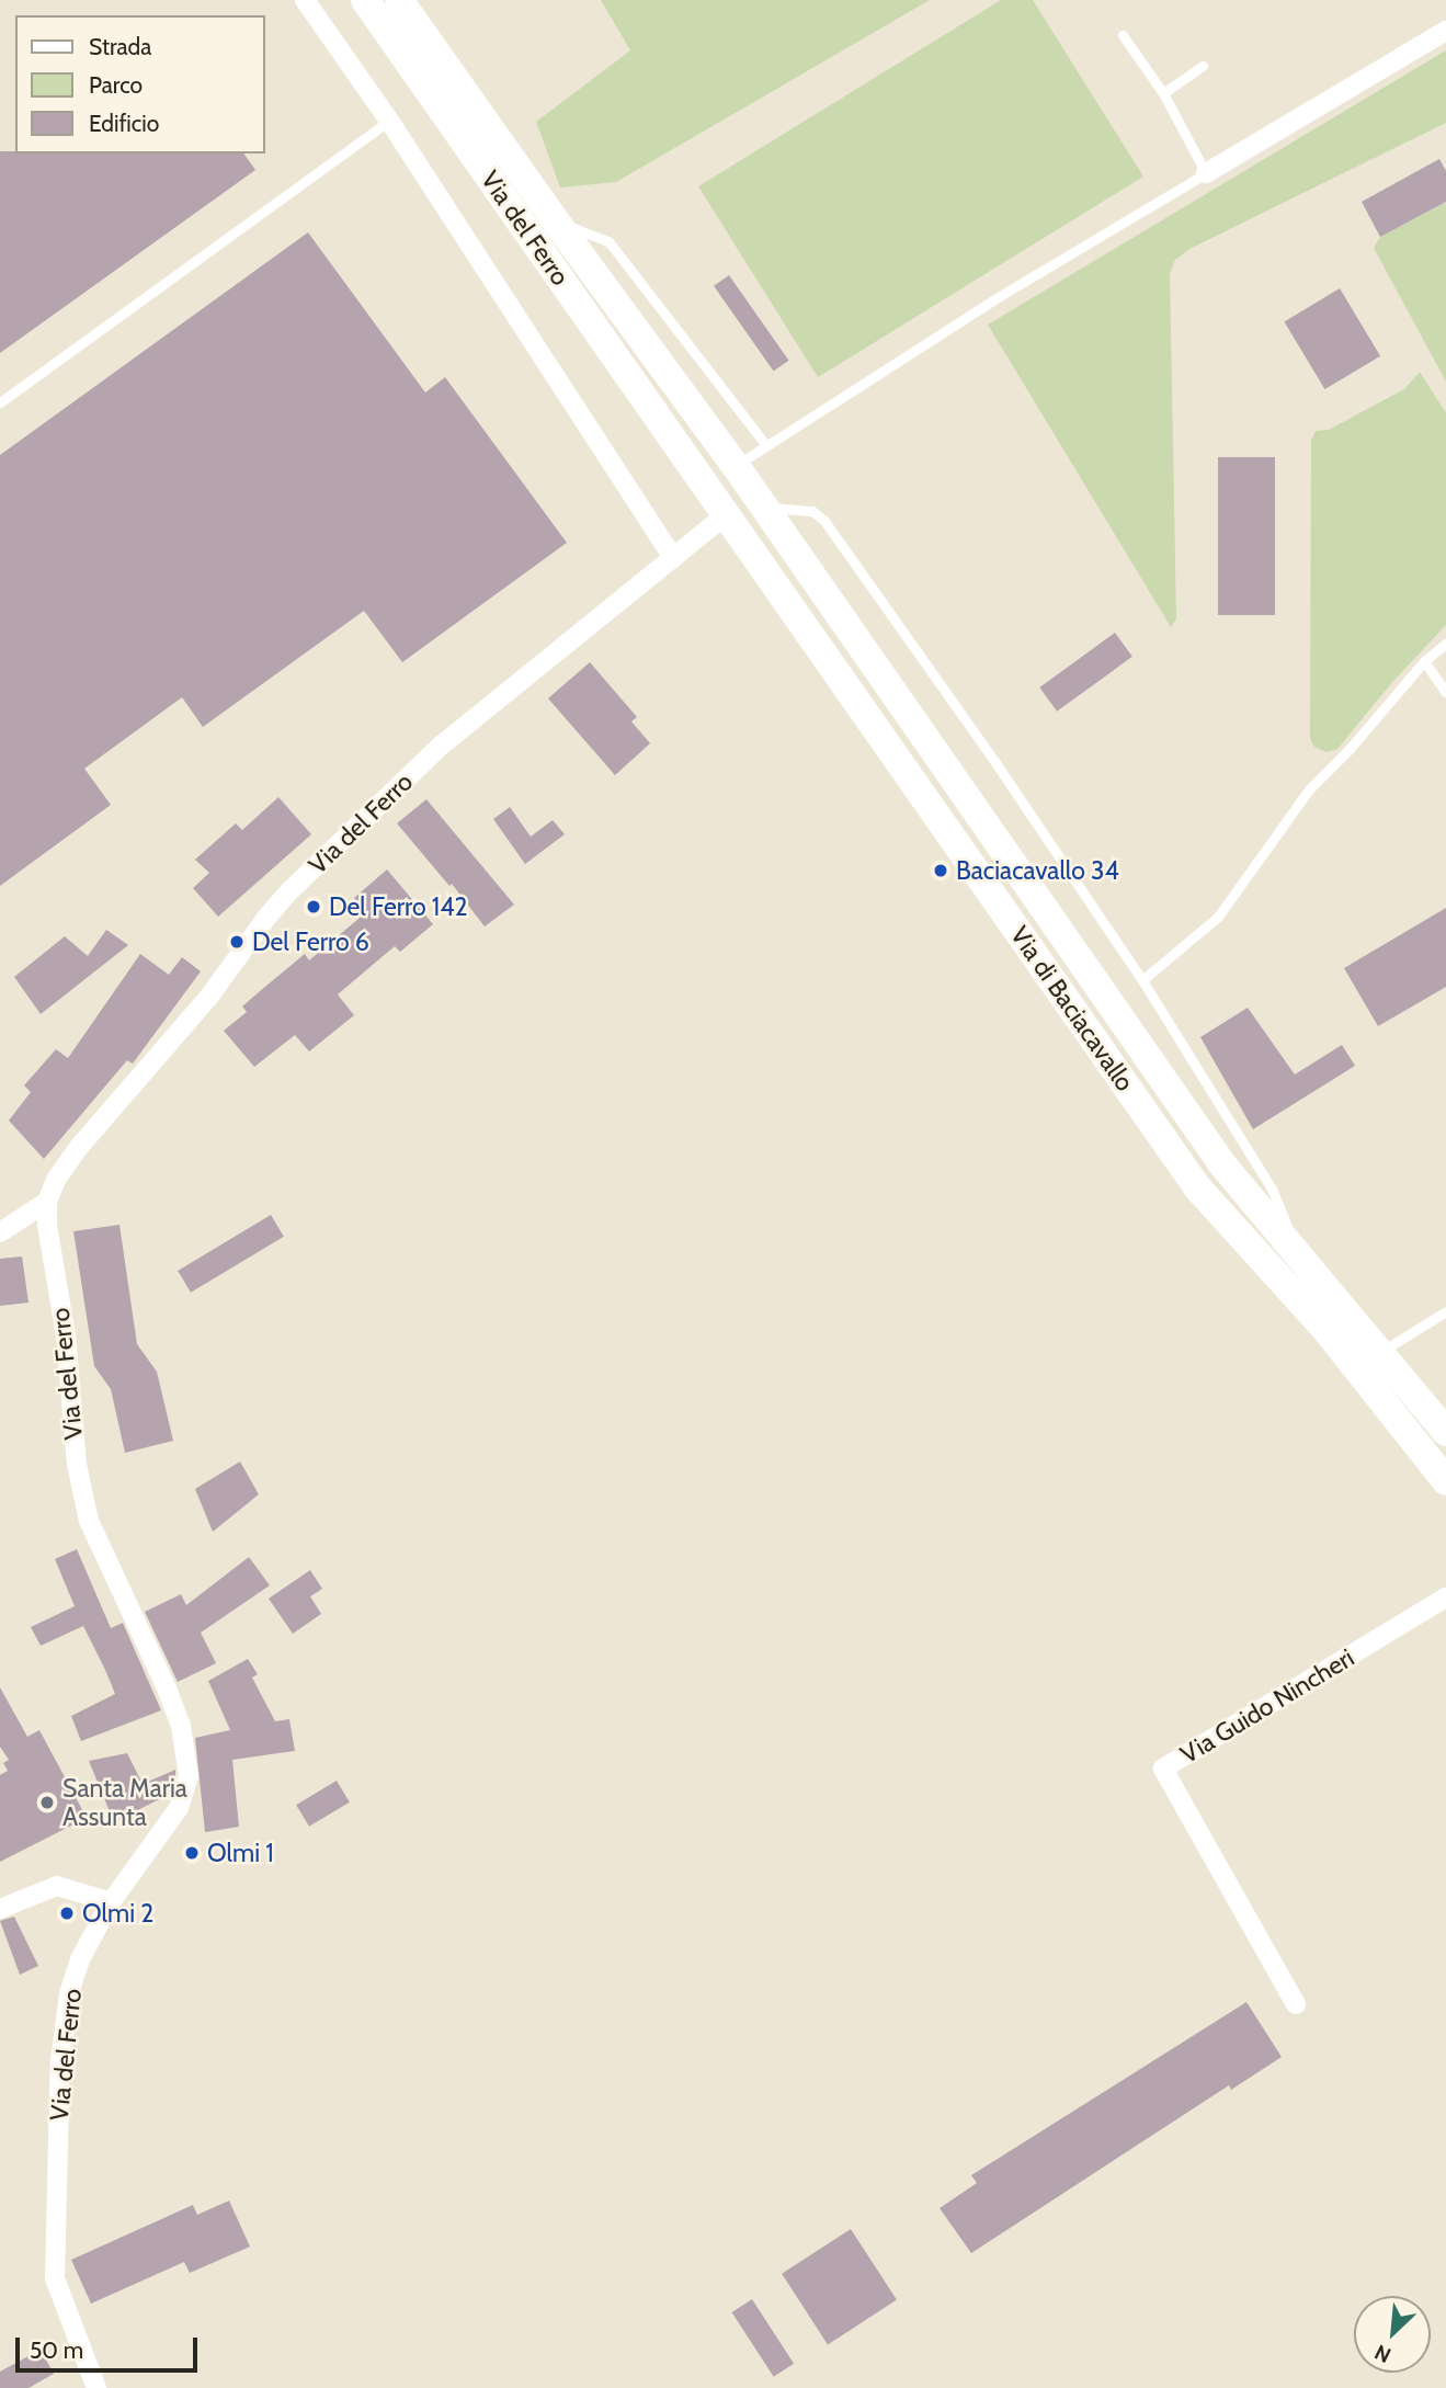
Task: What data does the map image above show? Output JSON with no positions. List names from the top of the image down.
{
  "streets": {
    "main road": ["Via del Ferro", "Via di Baciacavallo"],
    "street": ["Via Guido Nincheri"]
  },
  "crossings": [
    ["Via del Ferro", "Via di Baciacavallo"]
  ],
  "places": [
    "Baciacavallo 34",
    "Del Ferro 142",
    "Del Ferro 6",
    "Santa Maria Assunta",
    "Olmi 1",
    "Olmi 2"
  ],
  "legend": ["Strada", "Parco", "Edificio"],
  "scale_bar": "50 m",
  "north": "bottom left"
}
